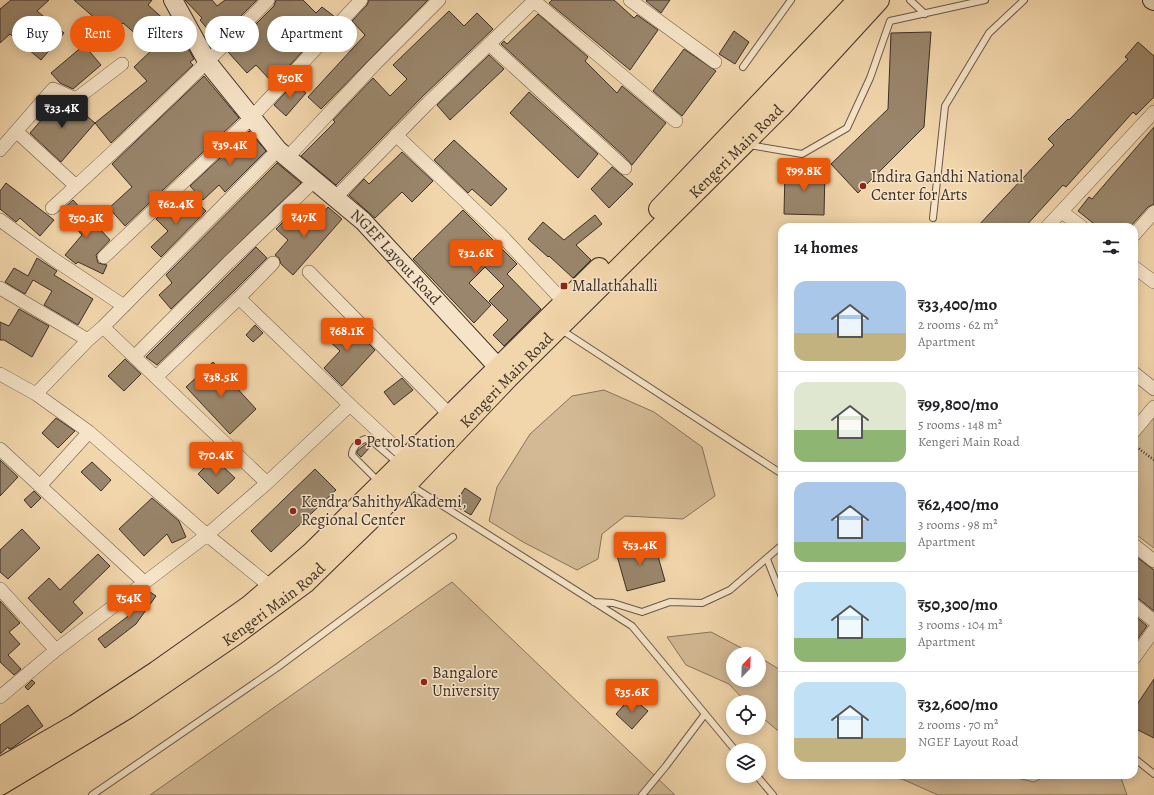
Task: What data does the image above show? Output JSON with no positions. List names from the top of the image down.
{
  "streets": {
    "main road": ["Kengeri Main Road"],
    "street": ["NGEF Layout Road"]
  },
  "crossings": [
    ["Kengeri Main Road", "NGEF Layout Road"]
  ],
  "places": {
    "other": [
      "Indira Gandhi National Center for Arts",
      "Petrol Station",
      "Kendra Sahithy Akademi, Regional Center",
      "Bangalore University"
    ],
    "transit": ["Mallathahalli"]
  },
  "north": "top right",
  "page": {
    "chip": [
      "Buy",
      "Rent",
      "Filters",
      "New",
      "Apartment"
    ],
    "price": [
      "₹50K",
      "₹33.4K",
      "₹39.4K",
      "₹99.8K",
      "₹62.4K",
      "₹47K",
      "₹50.3K",
      "₹32.6K",
      "₹68.1K",
      "₹38.5K",
      "₹70.4K",
      "₹53.4K",
      "₹54K",
      "₹35.6K"
    ],
    "heading": "14 homes",
    "list": [
      {
        "name": "₹33,400/mo",
        "note": "2 rooms · 62 m² · Apartment"
      },
      {
        "name": "₹99,800/mo",
        "note": "5 rooms · 148 m² · Kengeri Main Road"
      },
      {
        "name": "₹62,400/mo",
        "note": "3 rooms · 98 m² · Apartment"
      },
      {
        "name": "₹50,300/mo",
        "note": "3 rooms · 104 m² · Apartment"
      },
      {
        "name": "₹32,600/mo",
        "note": "2 rooms · 70 m² · NGEF Layout Road"
      }
    ]
  }
}
